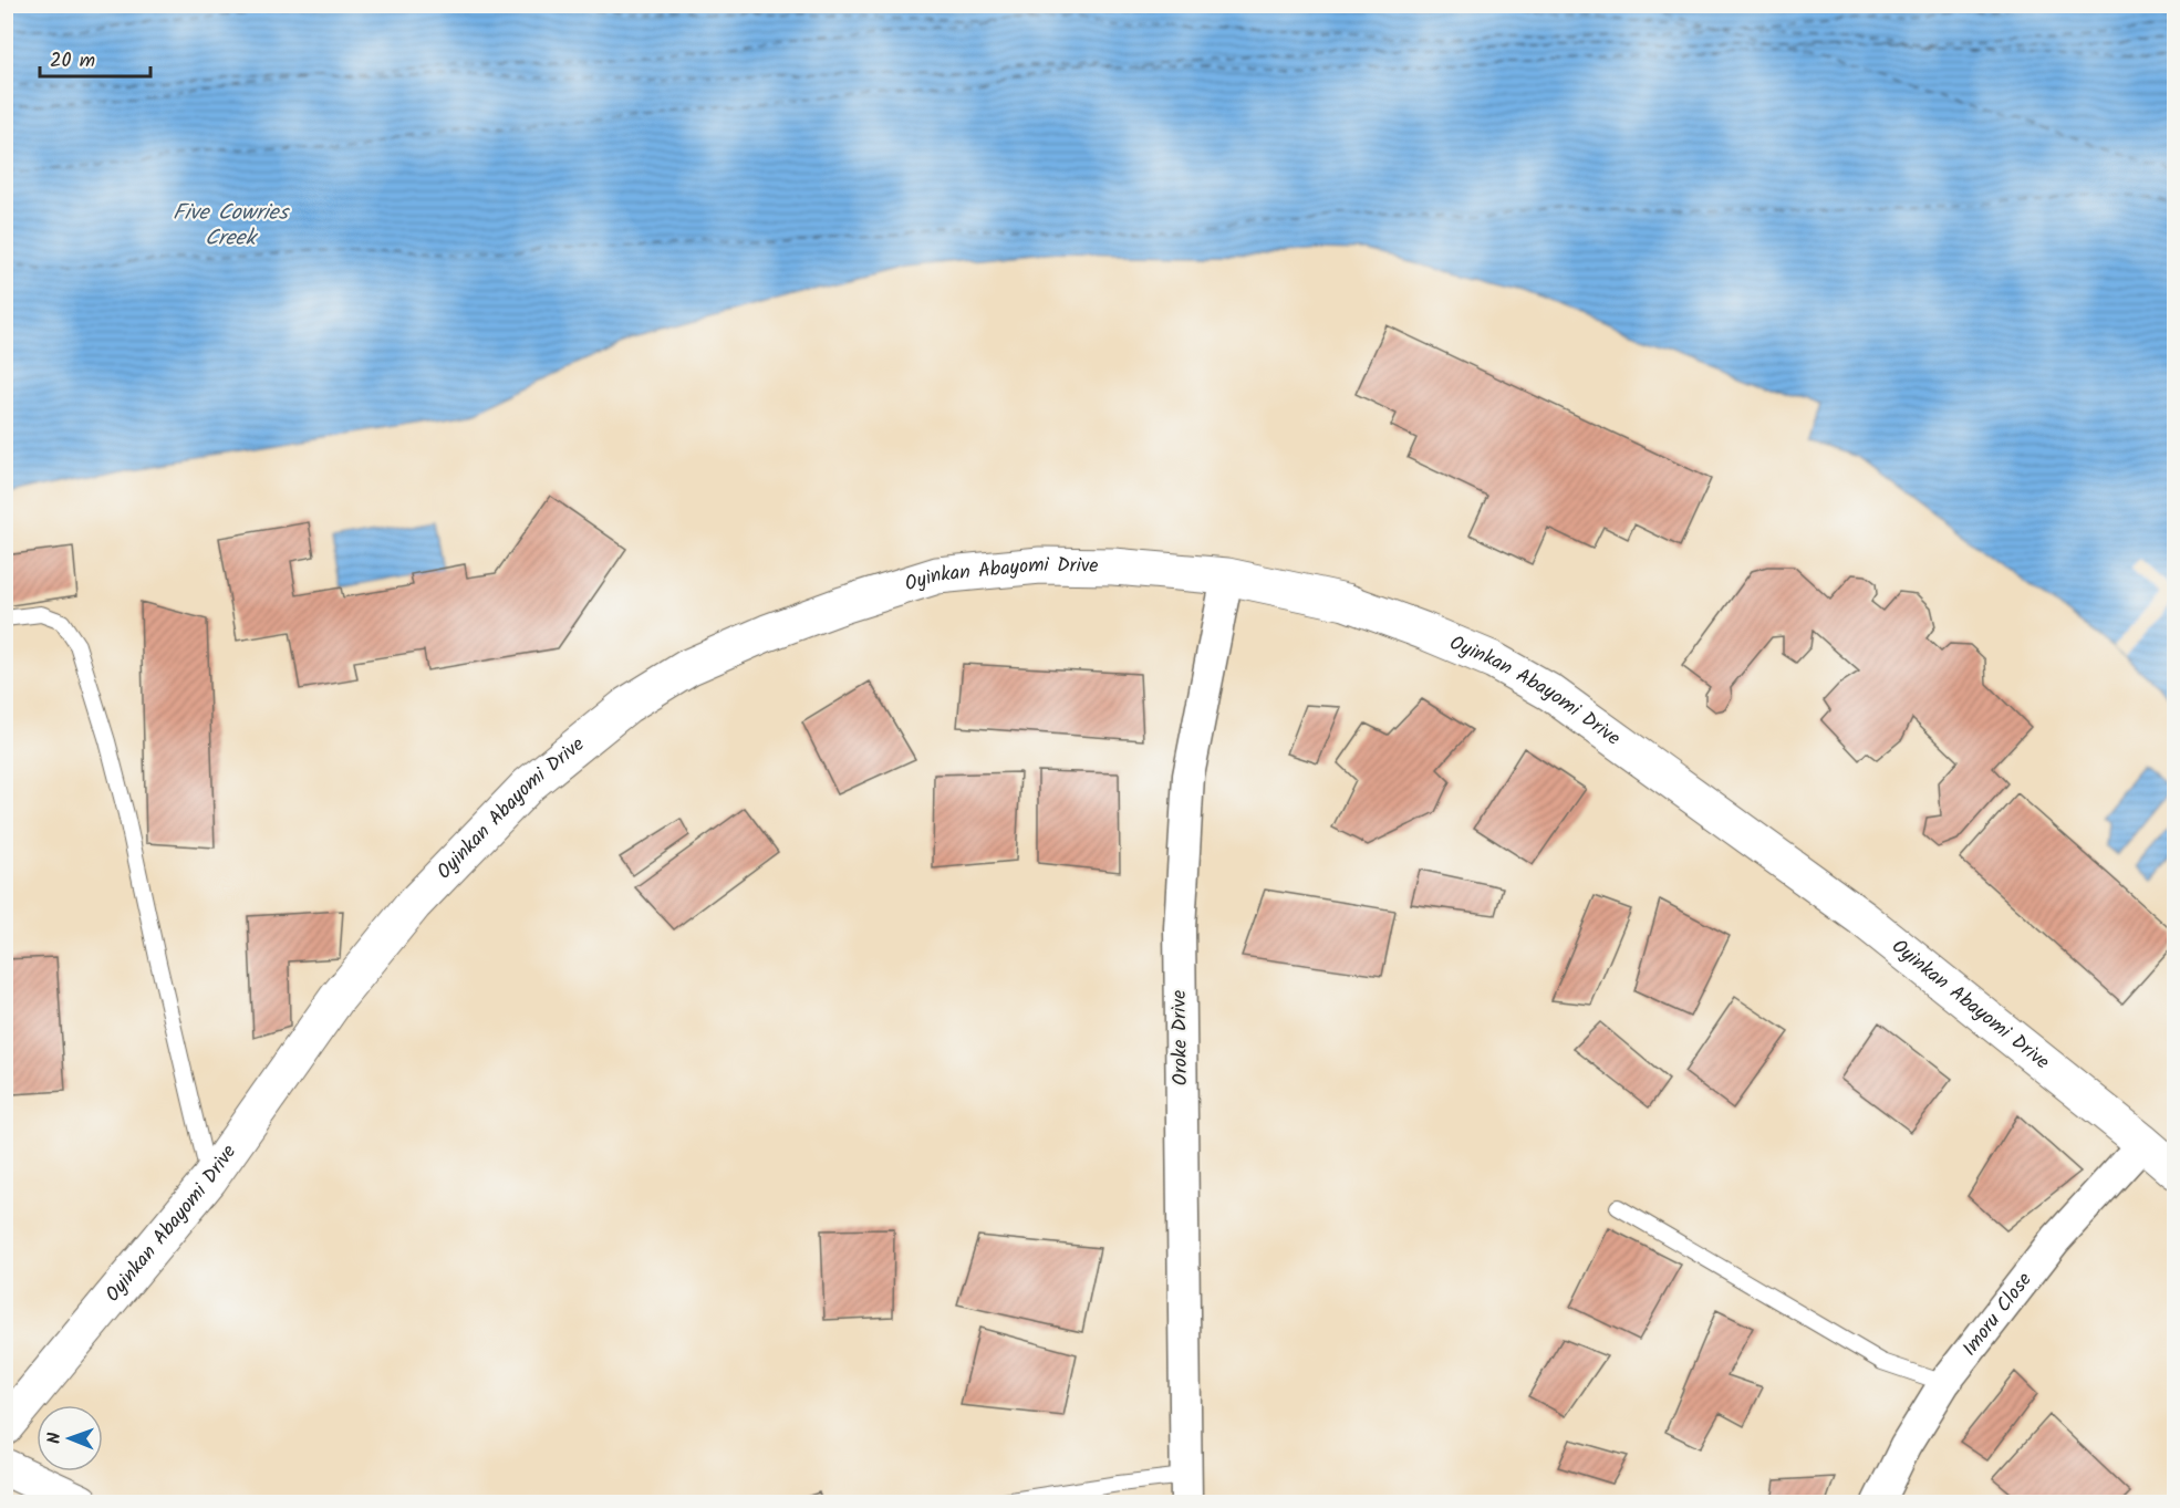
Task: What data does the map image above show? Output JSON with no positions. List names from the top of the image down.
{
  "streets": {
    "street": ["Oyinkan Abayomi Drive", "Oroke Drive", "Imoru Close"]
  },
  "crossings": [
    ["Oyinkan Abayomi Drive", "Oroke Drive"],
    ["Oyinkan Abayomi Drive", "Imoru Close"]
  ],
  "water": ["Five Cowries Creek"],
  "scale_bar": "20 m",
  "north": "left"
}
